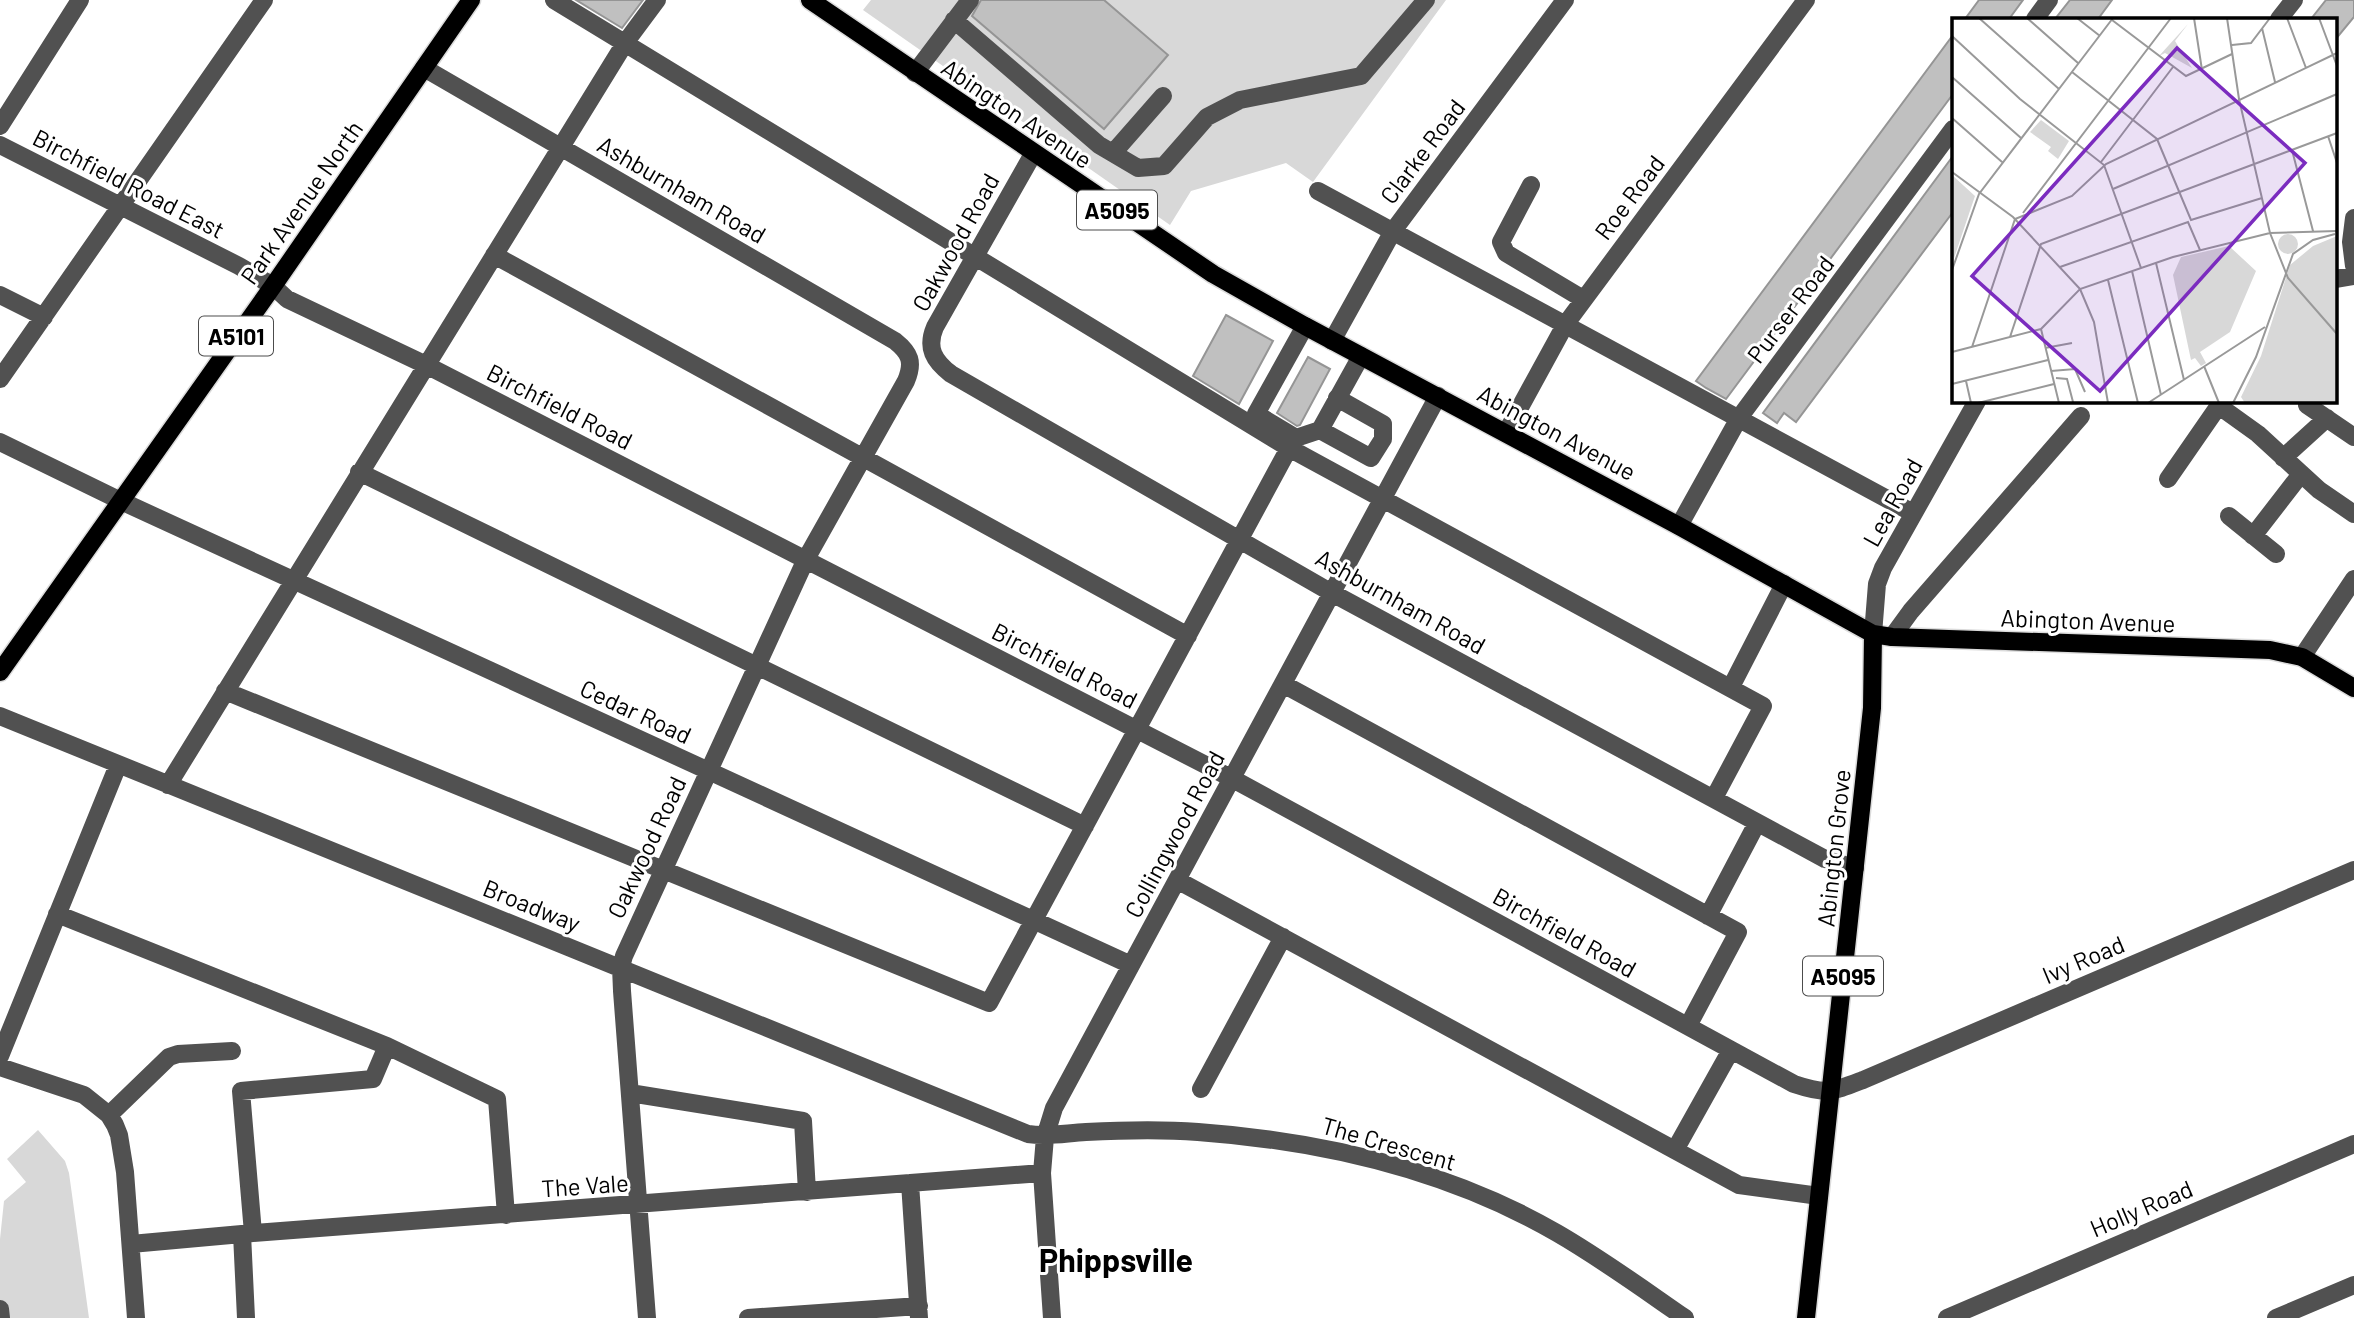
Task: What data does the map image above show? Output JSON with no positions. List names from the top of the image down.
{
  "streets": {
    "main road": [
      "Abington Avenue",
      "Park Avenue North",
      "A5095",
      "A5101",
      "Abington Grove"
    ],
    "street": [
      "Clarke Road",
      "Birchfield Road East",
      "Ashburnham Road",
      "Roe Road",
      "Oakwood Road",
      "Purser Road",
      "Birchfield Road",
      "Lea Road",
      "Cedar Road",
      "Collingwood Road",
      "Broadway",
      "Ivy Road",
      "The Crescent",
      "The Vale",
      "Holly Road"
    ]
  },
  "crossings": [
    ["Abington Avenue", "Clarke Road"],
    ["Abington Avenue", "Roe Road"],
    ["Abington Avenue", "Oakwood Road"],
    ["Abington Avenue", "Purser Road"],
    ["Abington Avenue", "Lea Road"],
    ["Abington Avenue", "Collingwood Road"],
    ["Abington Avenue", "Abington Grove"],
    ["Birchfield Road East", "Park Avenue North"],
    ["Birchfield Road East", "Birchfield Road"],
    ["Ashburnham Road", "Park Avenue North"],
    ["Ashburnham Road", "Oakwood Road"],
    ["Ashburnham Road", "Collingwood Road"],
    ["Ashburnham Road", "Abington Grove"],
    ["Park Avenue North", "Birchfield Road"],
    ["Park Avenue North", "Cedar Road"],
    ["Oakwood Road", "Birchfield Road"],
    ["Oakwood Road", "Cedar Road"],
    ["Oakwood Road", "Broadway"],
    ["Oakwood Road", "The Vale"],
    ["Birchfield Road", "Collingwood Road"],
    ["Birchfield Road", "Abington Grove"],
    ["Birchfield Road", "Ivy Road"],
    ["Lea Road", "Abington Grove"],
    ["Cedar Road", "Collingwood Road"],
    ["Collingwood Road", "Broadway"],
    ["Collingwood Road", "The Crescent"],
    ["Collingwood Road", "The Vale"],
    ["Abington Grove", "Ivy Road"],
    ["Broadway", "The Crescent"]
  ],
  "districts": ["Phippsville"]
}
